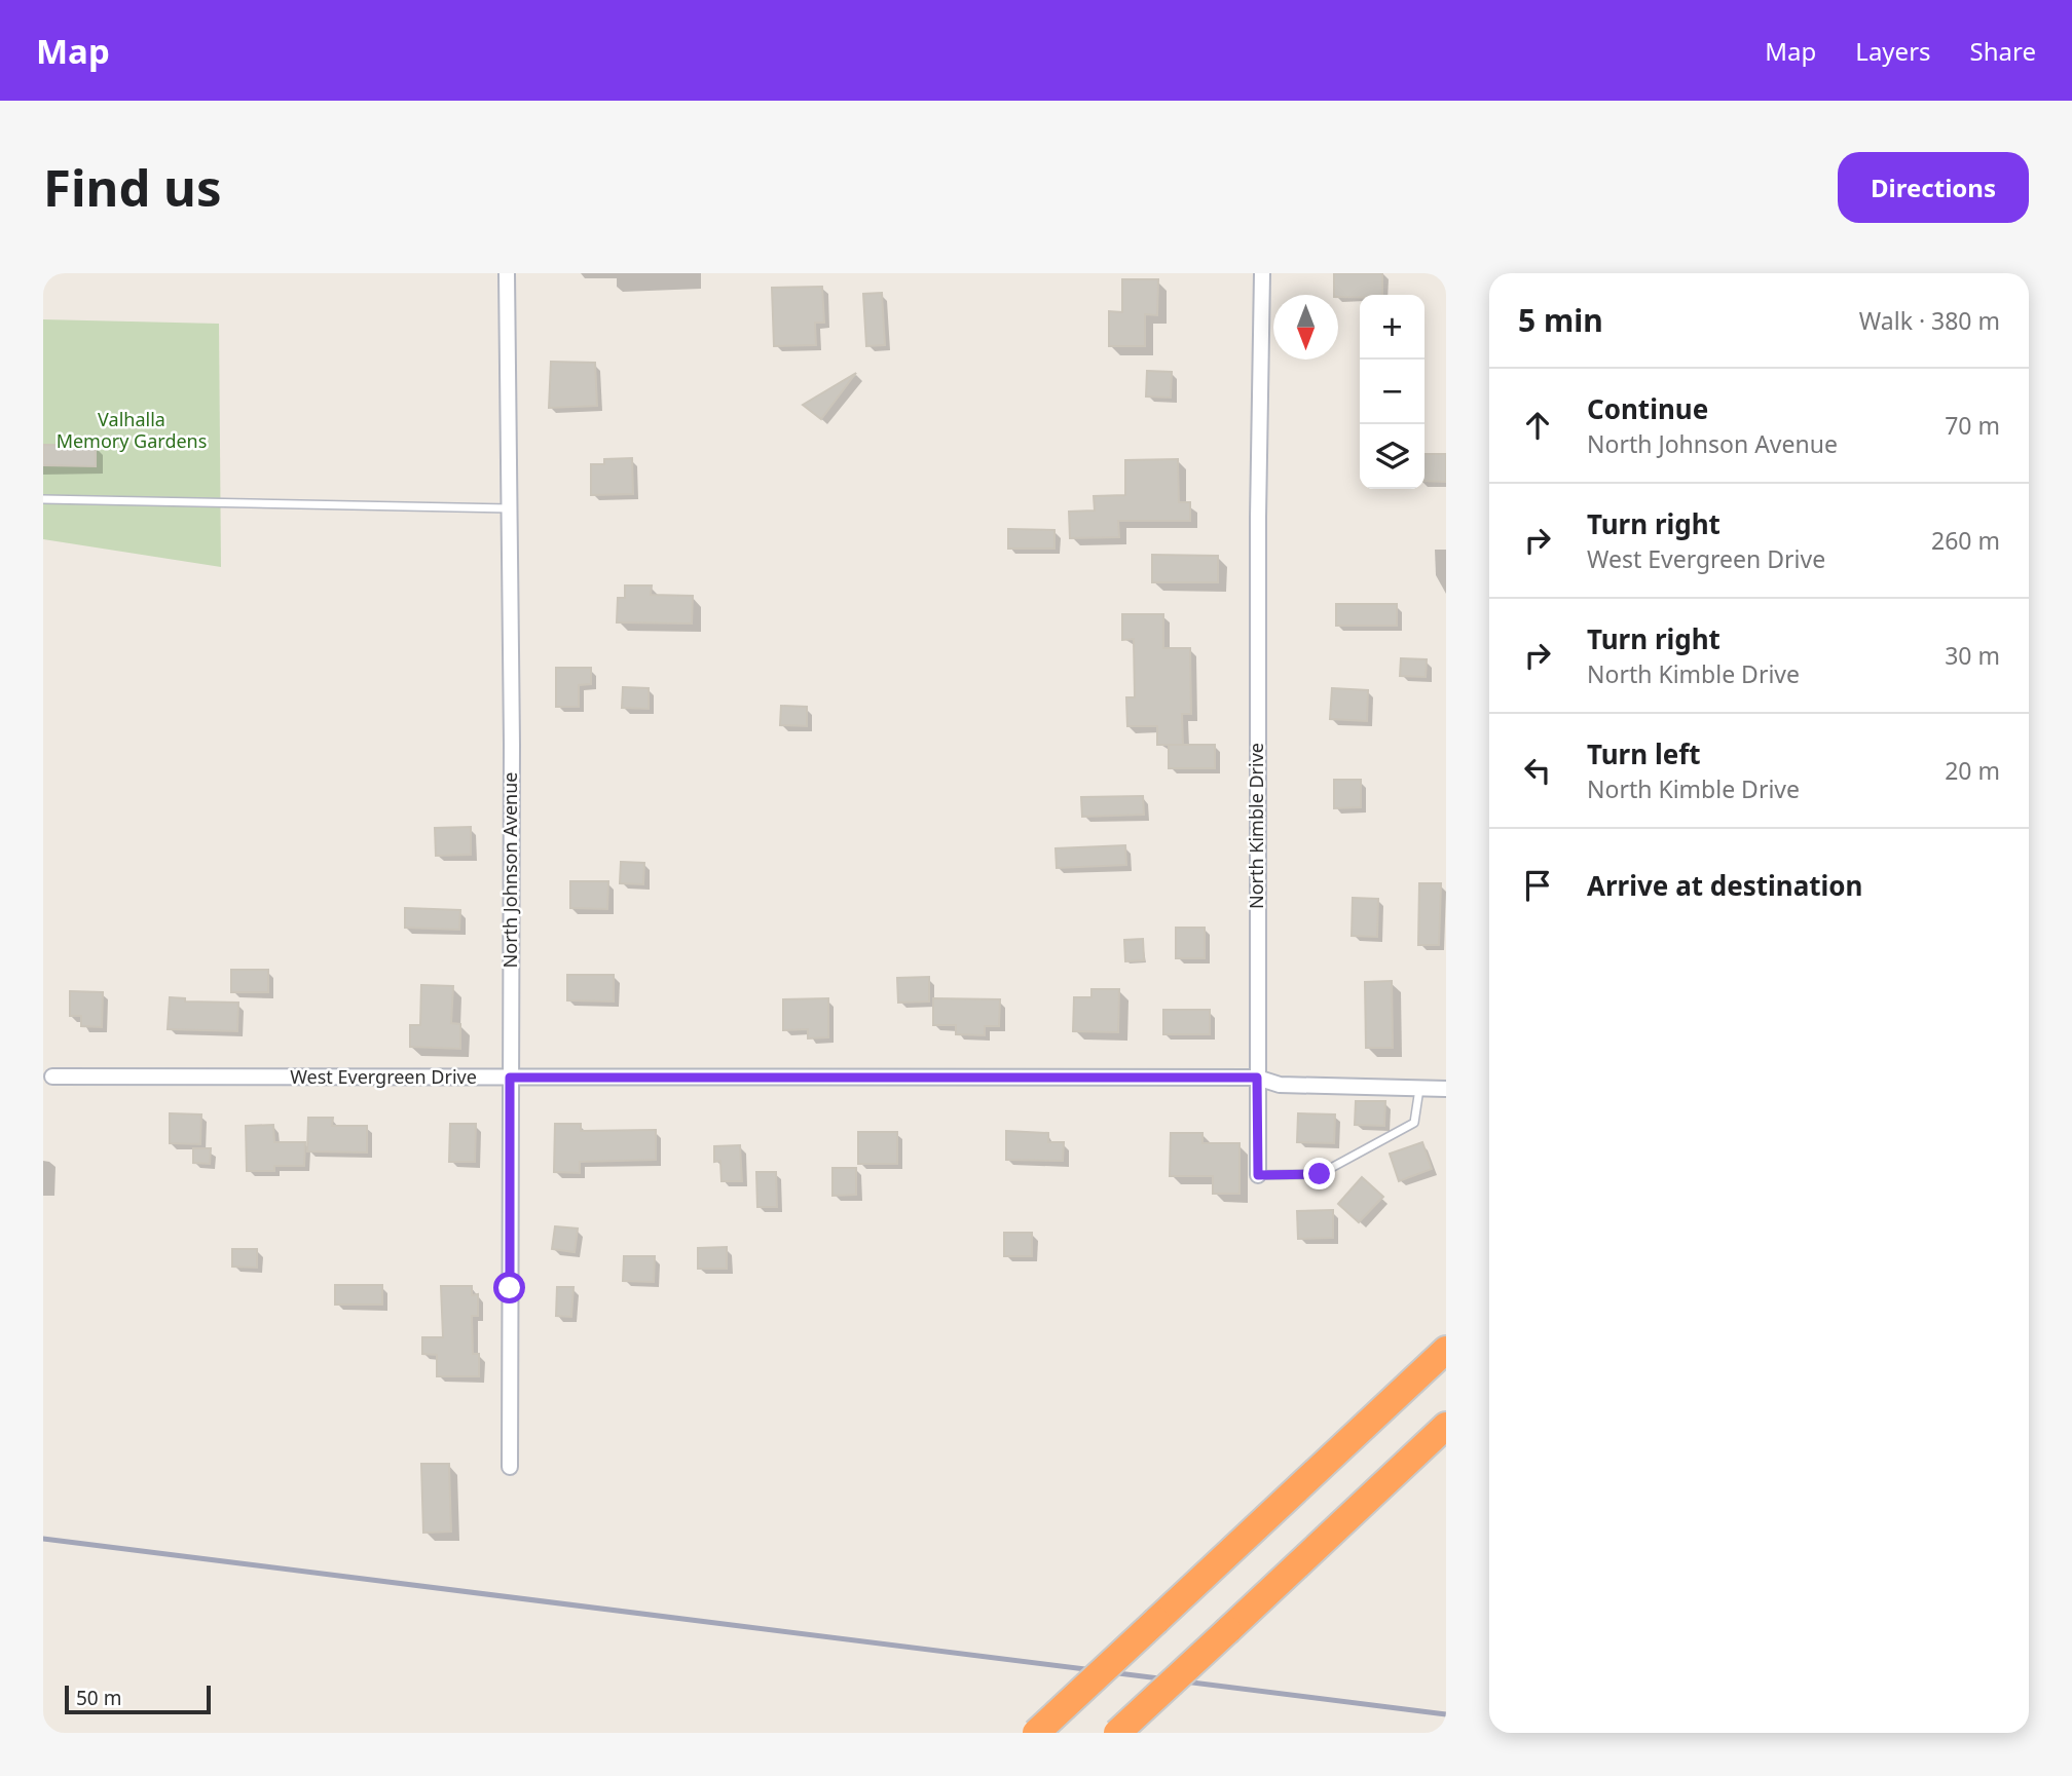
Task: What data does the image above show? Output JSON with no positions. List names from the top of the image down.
{
  "streets": {
    "street": ["North Kimble Drive", "North Johnson Avenue", "West Evergreen Drive"]
  },
  "crossings": [
    ["North Kimble Drive", "West Evergreen Drive"],
    ["North Johnson Avenue", "West Evergreen Drive"]
  ],
  "parks": ["Valhalla Memory Gardens"],
  "scale_bar": "50 m",
  "north": "bottom",
  "page": {
    "header": "Map",
    "nav": ["Map", "Layers", "Share"],
    "buttons": "Directions",
    "title": "Find us",
    "heading": ["5 min", "Walk · 380 m"],
    "map_buttons": ["+", "−"],
    "list": [
      ["Continue", "North Johnson Avenue", "70 m"],
      ["Turn right", "West Evergreen Drive", "260 m"],
      ["Turn right", "North Kimble Drive", "30 m"],
      ["Turn left", "North Kimble Drive", "20 m"],
      "Arrive at destination"
    ],
    "scale": "50 m"
  }
}
